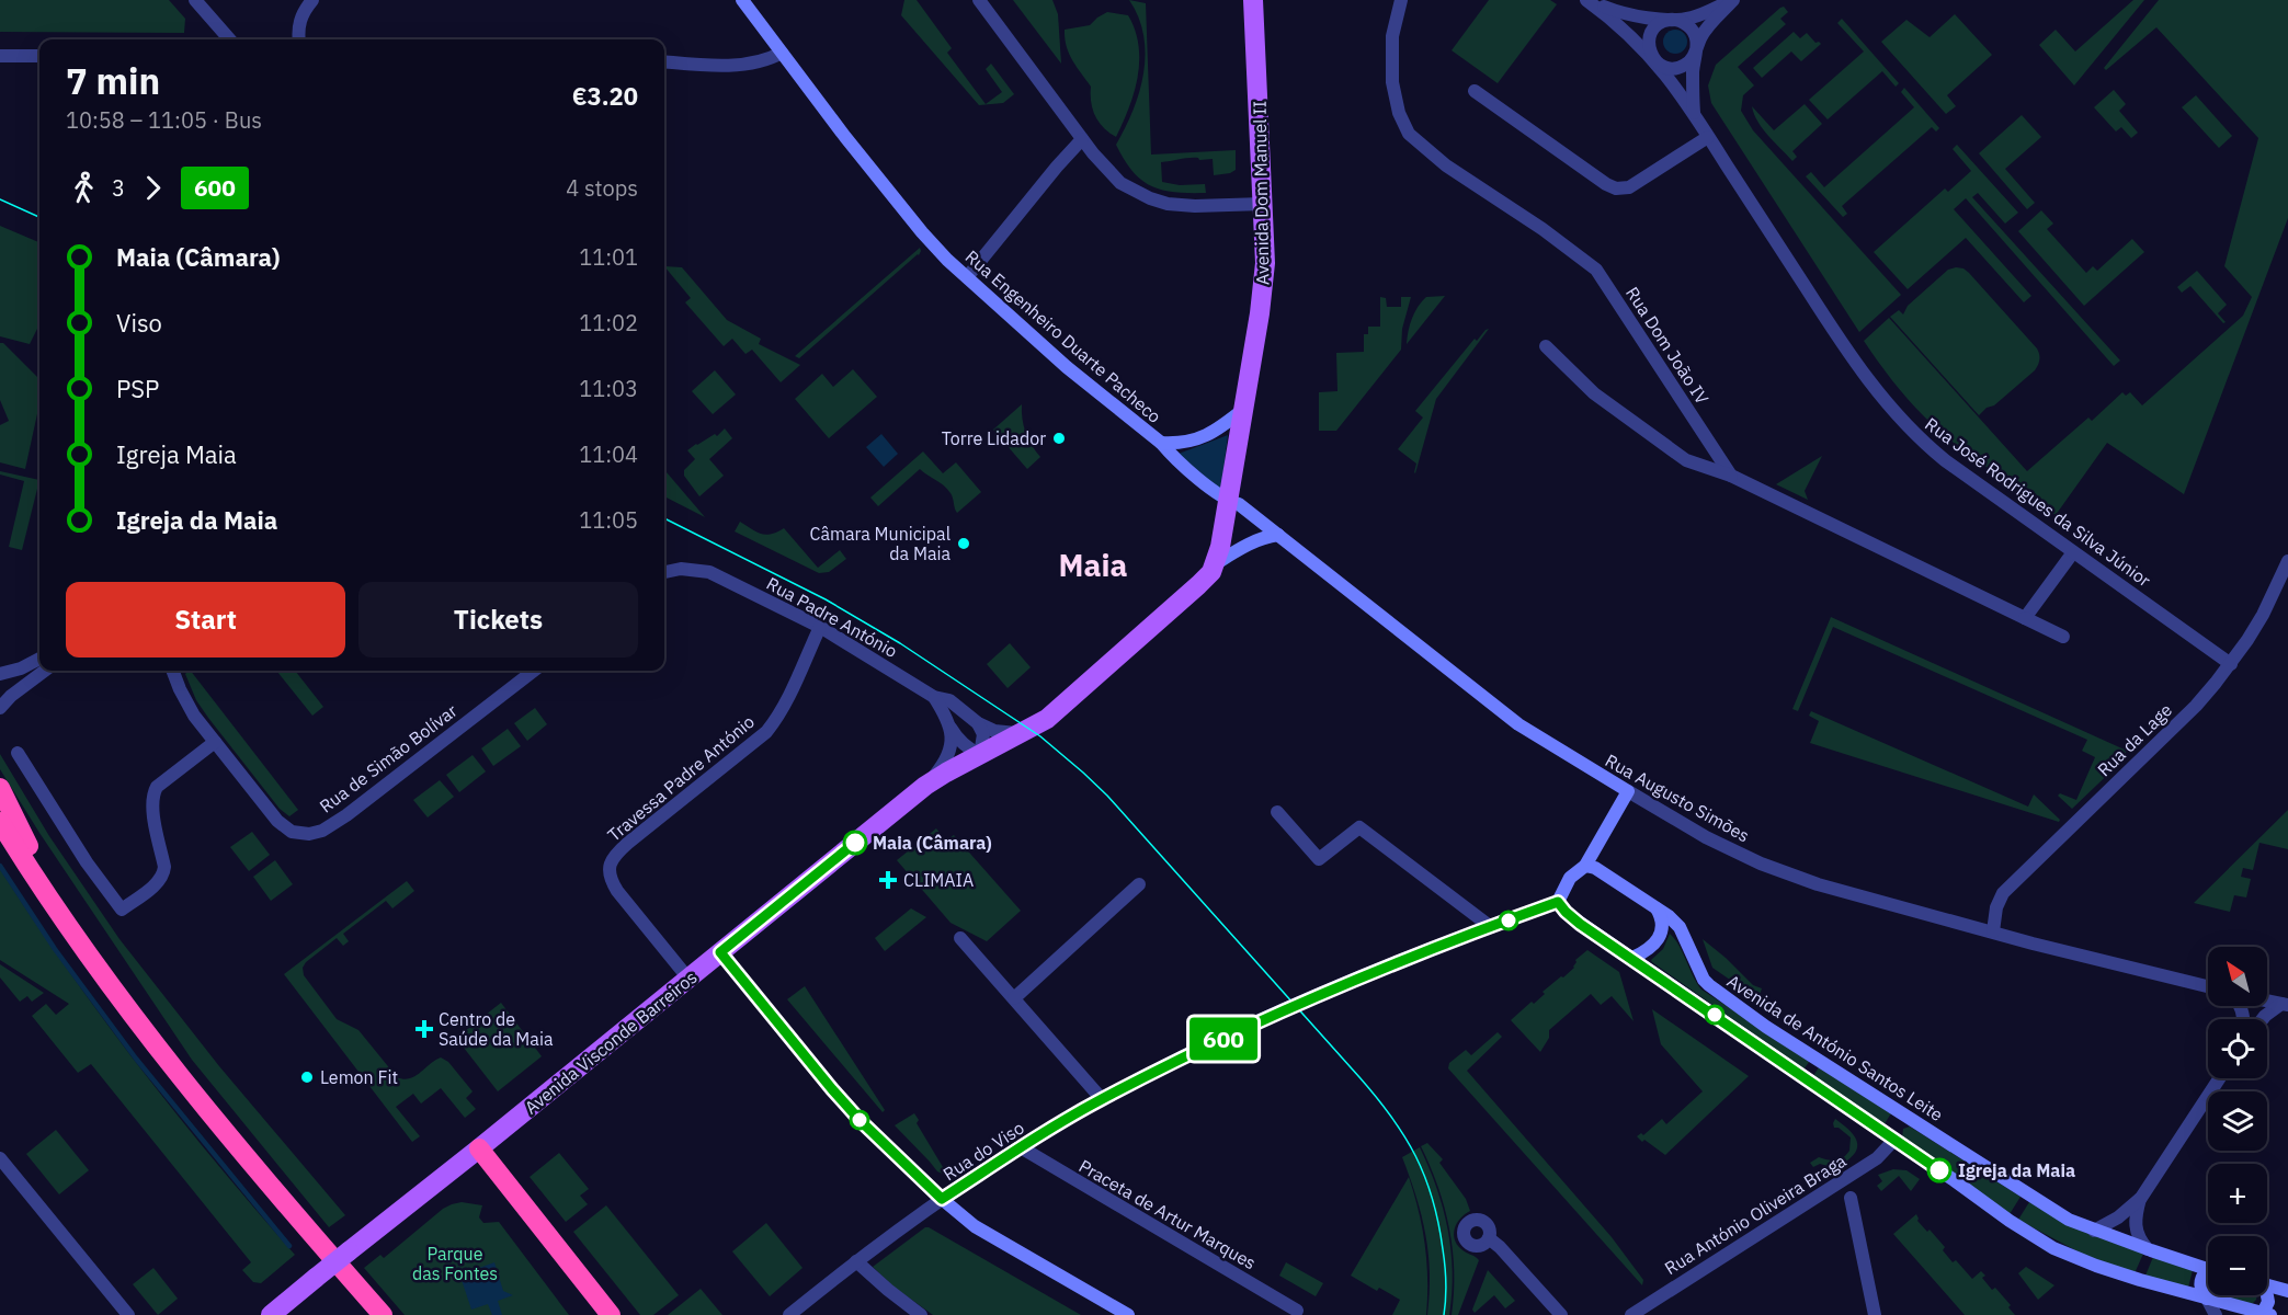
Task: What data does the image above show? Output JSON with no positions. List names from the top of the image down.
{
  "streets": {
    "main road": [
      "Avenida Dom Manuel II",
      "Rua Engenheiro Duarte Pacheco",
      "Rua Augusto Simões",
      "Avenida Visconde Barreiros",
      "Avenida de António Santos Leite"
    ],
    "street": [
      "Rua Dom João IV",
      "Rua José Rodrigues da Silva Júnior",
      "Rua Padre António",
      "Rua da Lage",
      "Rua de Simão Bolívar",
      "Travessa Padre António",
      "Rua do Viso",
      "Praceta de Artur Marques",
      "Rua António Oliveira Braga"
    ]
  },
  "crossings": [
    ["Avenida Dom Manuel II", "Rua Engenheiro Duarte Pacheco"],
    ["Avenida Dom Manuel II", "Rua Augusto Simões"],
    ["Avenida Dom Manuel II", "Avenida Visconde Barreiros"],
    ["Rua Engenheiro Duarte Pacheco", "Rua Augusto Simões"],
    ["Rua José Rodrigues da Silva Júnior", "Rua da Lage"],
    ["Rua Padre António", "Travessa Padre António"],
    ["Rua Padre António", "Avenida Visconde Barreiros"],
    ["Rua da Lage", "Rua Augusto Simões"],
    ["Travessa Padre António", "Avenida Visconde Barreiros"],
    ["Avenida de António Santos Leite", "Rua do Viso"],
    ["Avenida de António Santos Leite", "Rua António Oliveira Braga"],
    ["Rua do Viso", "Praceta de Artur Marques"]
  ],
  "districts": ["Maia"],
  "parks": ["Parque das Fontes"],
  "places": {
    "other": [
      "Torre Lidador",
      "Câmara Municipal da Maia",
      "Maia (Câmara)",
      "Lemon Fit",
      "Igreja da Maia"
    ],
    "health": ["CLIMAIA", "Centro de Saúde da Maia"]
  },
  "lines": ["bus line 600"],
  "north": "top left",
  "page": {
    "on_map": "600",
    "heading": ["7 min", "10:58 – 11:05 · Bus", "€3.20"],
    "legs": ["3", "600", "4 stops"],
    "list": [
      {
        "name": "Maia (Câmara)",
        "value": "11:01"
      },
      {
        "name": "Viso",
        "value": "11:02"
      },
      {
        "name": "PSP",
        "value": "11:03"
      },
      {
        "name": "Igreja Maia",
        "value": "11:04"
      },
      {
        "name": "Igreja da Maia",
        "value": "11:05"
      }
    ],
    "buttons": ["Start", "Tickets"],
    "map_buttons": ["+", "−"]
  }
}
